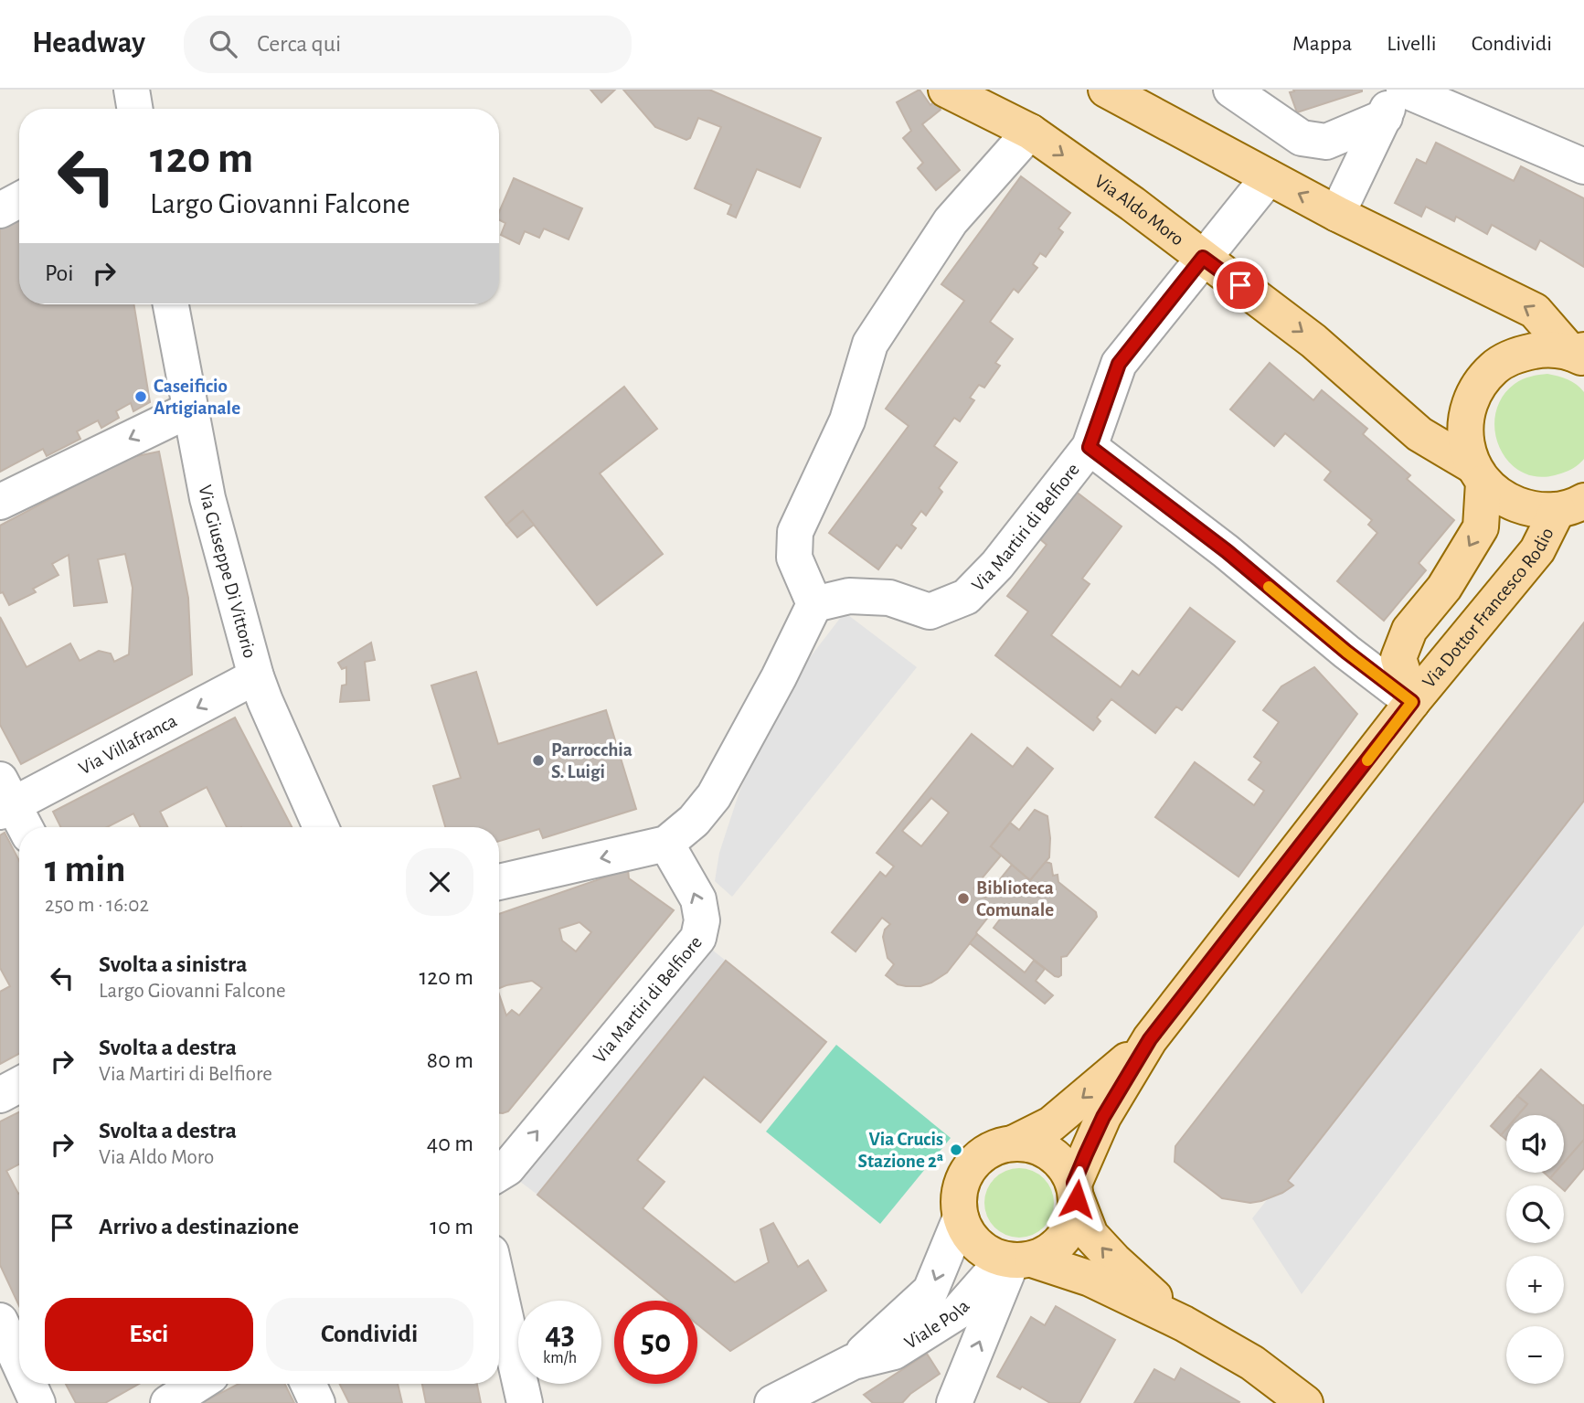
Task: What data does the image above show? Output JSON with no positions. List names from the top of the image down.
{
  "streets": {
    "main road": ["Via Aldo Moro", "Via Dottor Francesco Rodio"],
    "street": [
      "Via Martiri di Belfiore",
      "Via Giuseppe Di Vittorio",
      "Via Villafranca",
      "Viale Pola"
    ]
  },
  "crossings": [
    ["Via Aldo Moro", "Via Martiri di Belfiore"],
    ["Via Aldo Moro", "Via Dottor Francesco Rodio"],
    ["Via Giuseppe Di Vittorio", "Via Villafranca"],
    ["Via Dottor Francesco Rodio", "Viale Pola"]
  ],
  "places": [
    "Caseificio Artigianale",
    "Parrocchia S. Luigi",
    "Biblioteca Comunale",
    "Via Crucis Stazione 2ª"
  ],
  "page": {
    "header": "Headway",
    "search": "Cerca qui",
    "nav": ["Mappa", "Livelli", "Condividi"],
    "turn": ["120 m", "Largo Giovanni Falcone"],
    "then": "Poi",
    "heading": ["1 min", "250 m · 16:02"],
    "list": [
      {
        "name": "Svolta a sinistra",
        "note": "Largo Giovanni Falcone",
        "value": "120 m"
      },
      {
        "name": "Svolta a destra",
        "note": "Via Martiri di Belfiore",
        "value": "80 m"
      },
      {
        "name": "Svolta a destra",
        "note": "Via Aldo Moro",
        "value": "40 m"
      },
      {
        "name": "Arrivo a destinazione",
        "value": "10 m"
      }
    ],
    "map_buttons": ["+", "−"],
    "buttons": ["Esci", "Condividi"],
    "speed": "43 km/h",
    "limit": "50"
  }
}
